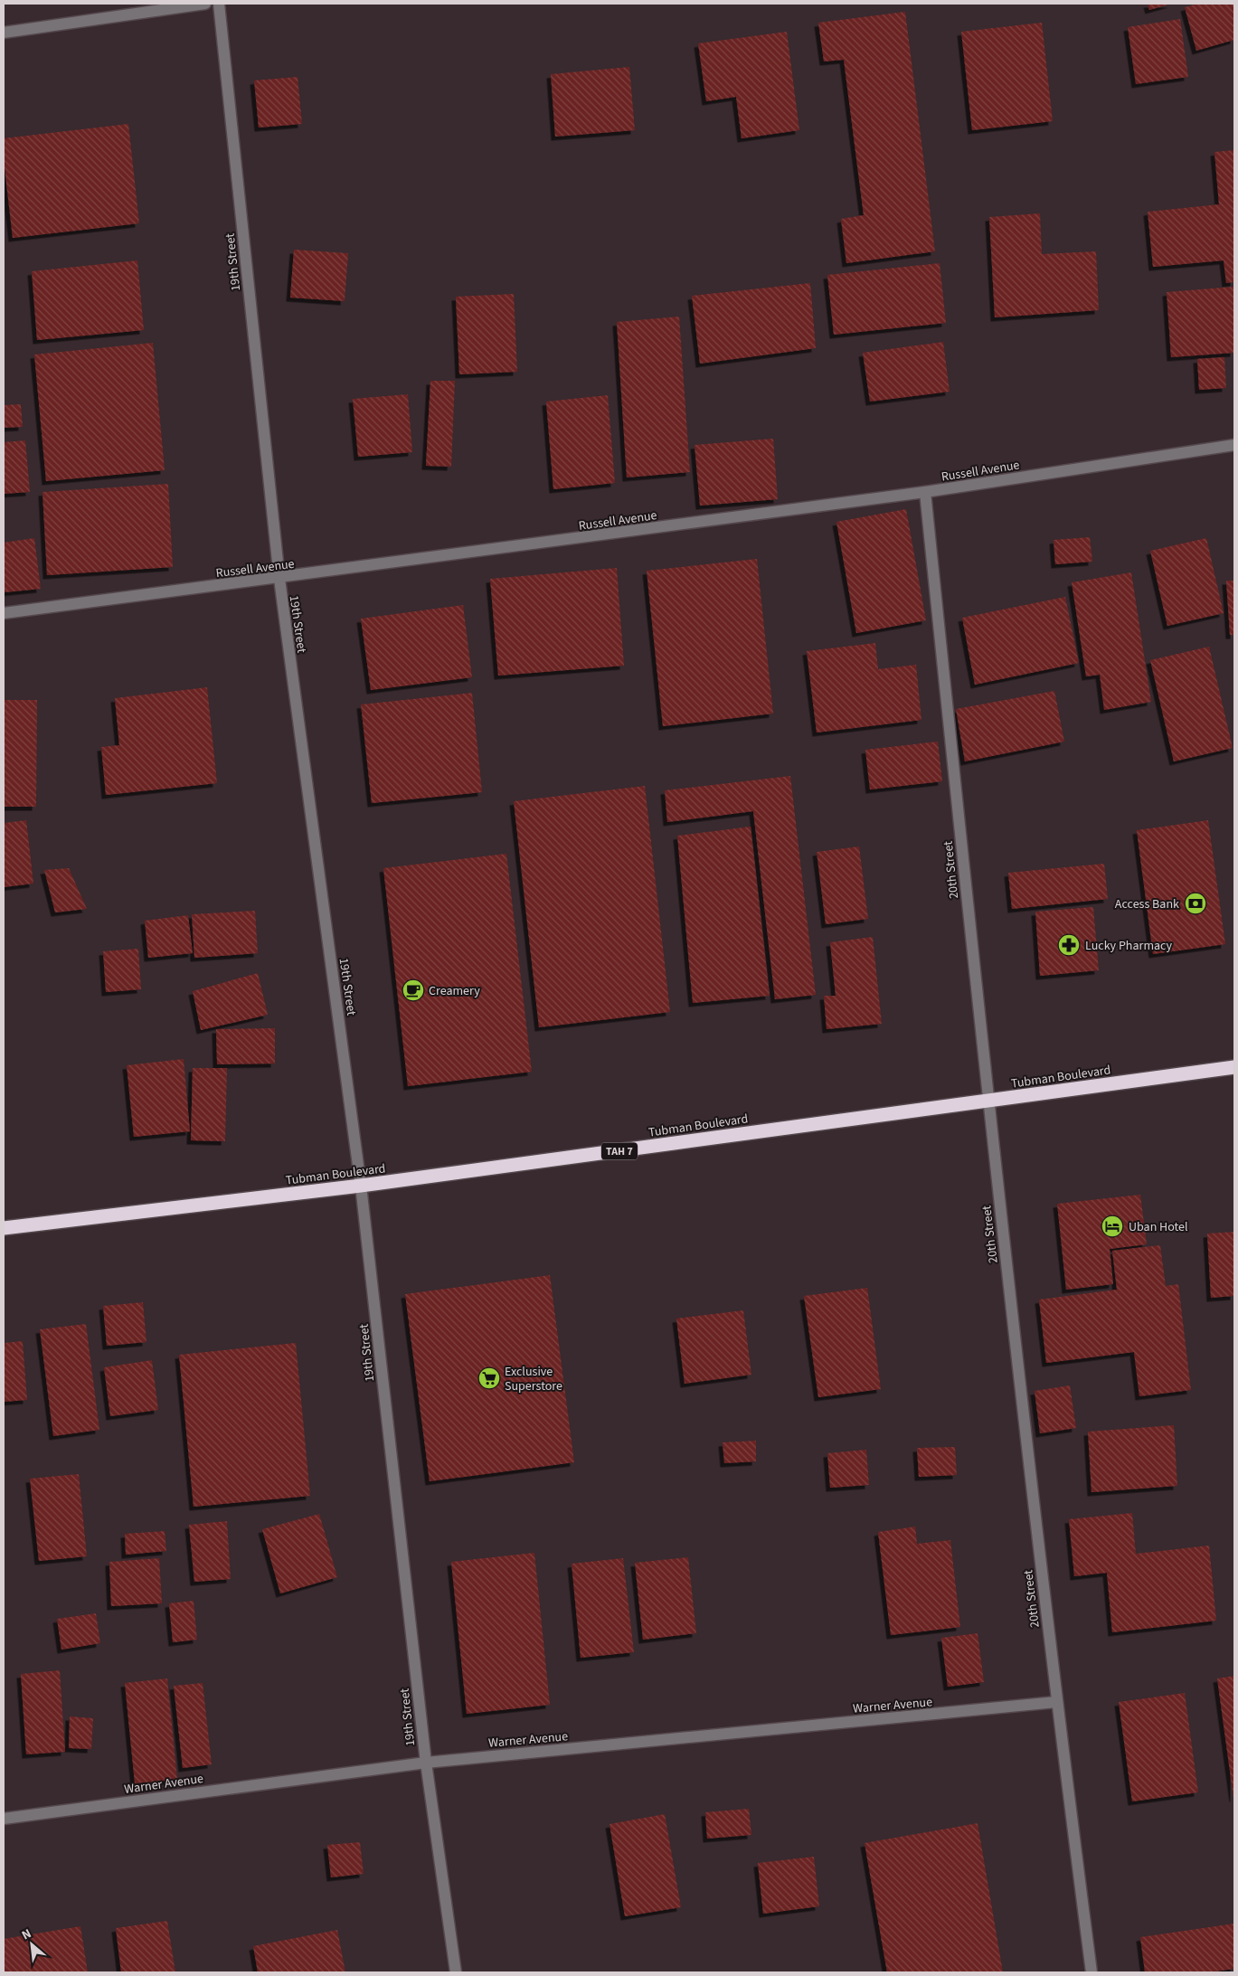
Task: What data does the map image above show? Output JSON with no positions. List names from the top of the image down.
{
  "streets": {
    "highway": ["Tubman Boulevard", "TAH 7"],
    "street": [
      "19th Street",
      "Russell Avenue",
      "20th Street",
      "Warner Avenue"
    ]
  },
  "crossings": [
    ["19th Street", "Russell Avenue"],
    ["19th Street", "Tubman Boulevard"],
    ["19th Street", "Warner Avenue"],
    ["Russell Avenue", "20th Street"],
    ["20th Street", "Tubman Boulevard"],
    ["20th Street", "Warner Avenue"]
  ],
  "places": {
    "bank": ["Access Bank"],
    "pharmacy": ["Lucky Pharmacy"],
    "cafe": ["Creamery"],
    "hotel": ["Uban Hotel"],
    "supermarket": ["Exclusive Superstore"]
  },
  "north": "top left"
}
